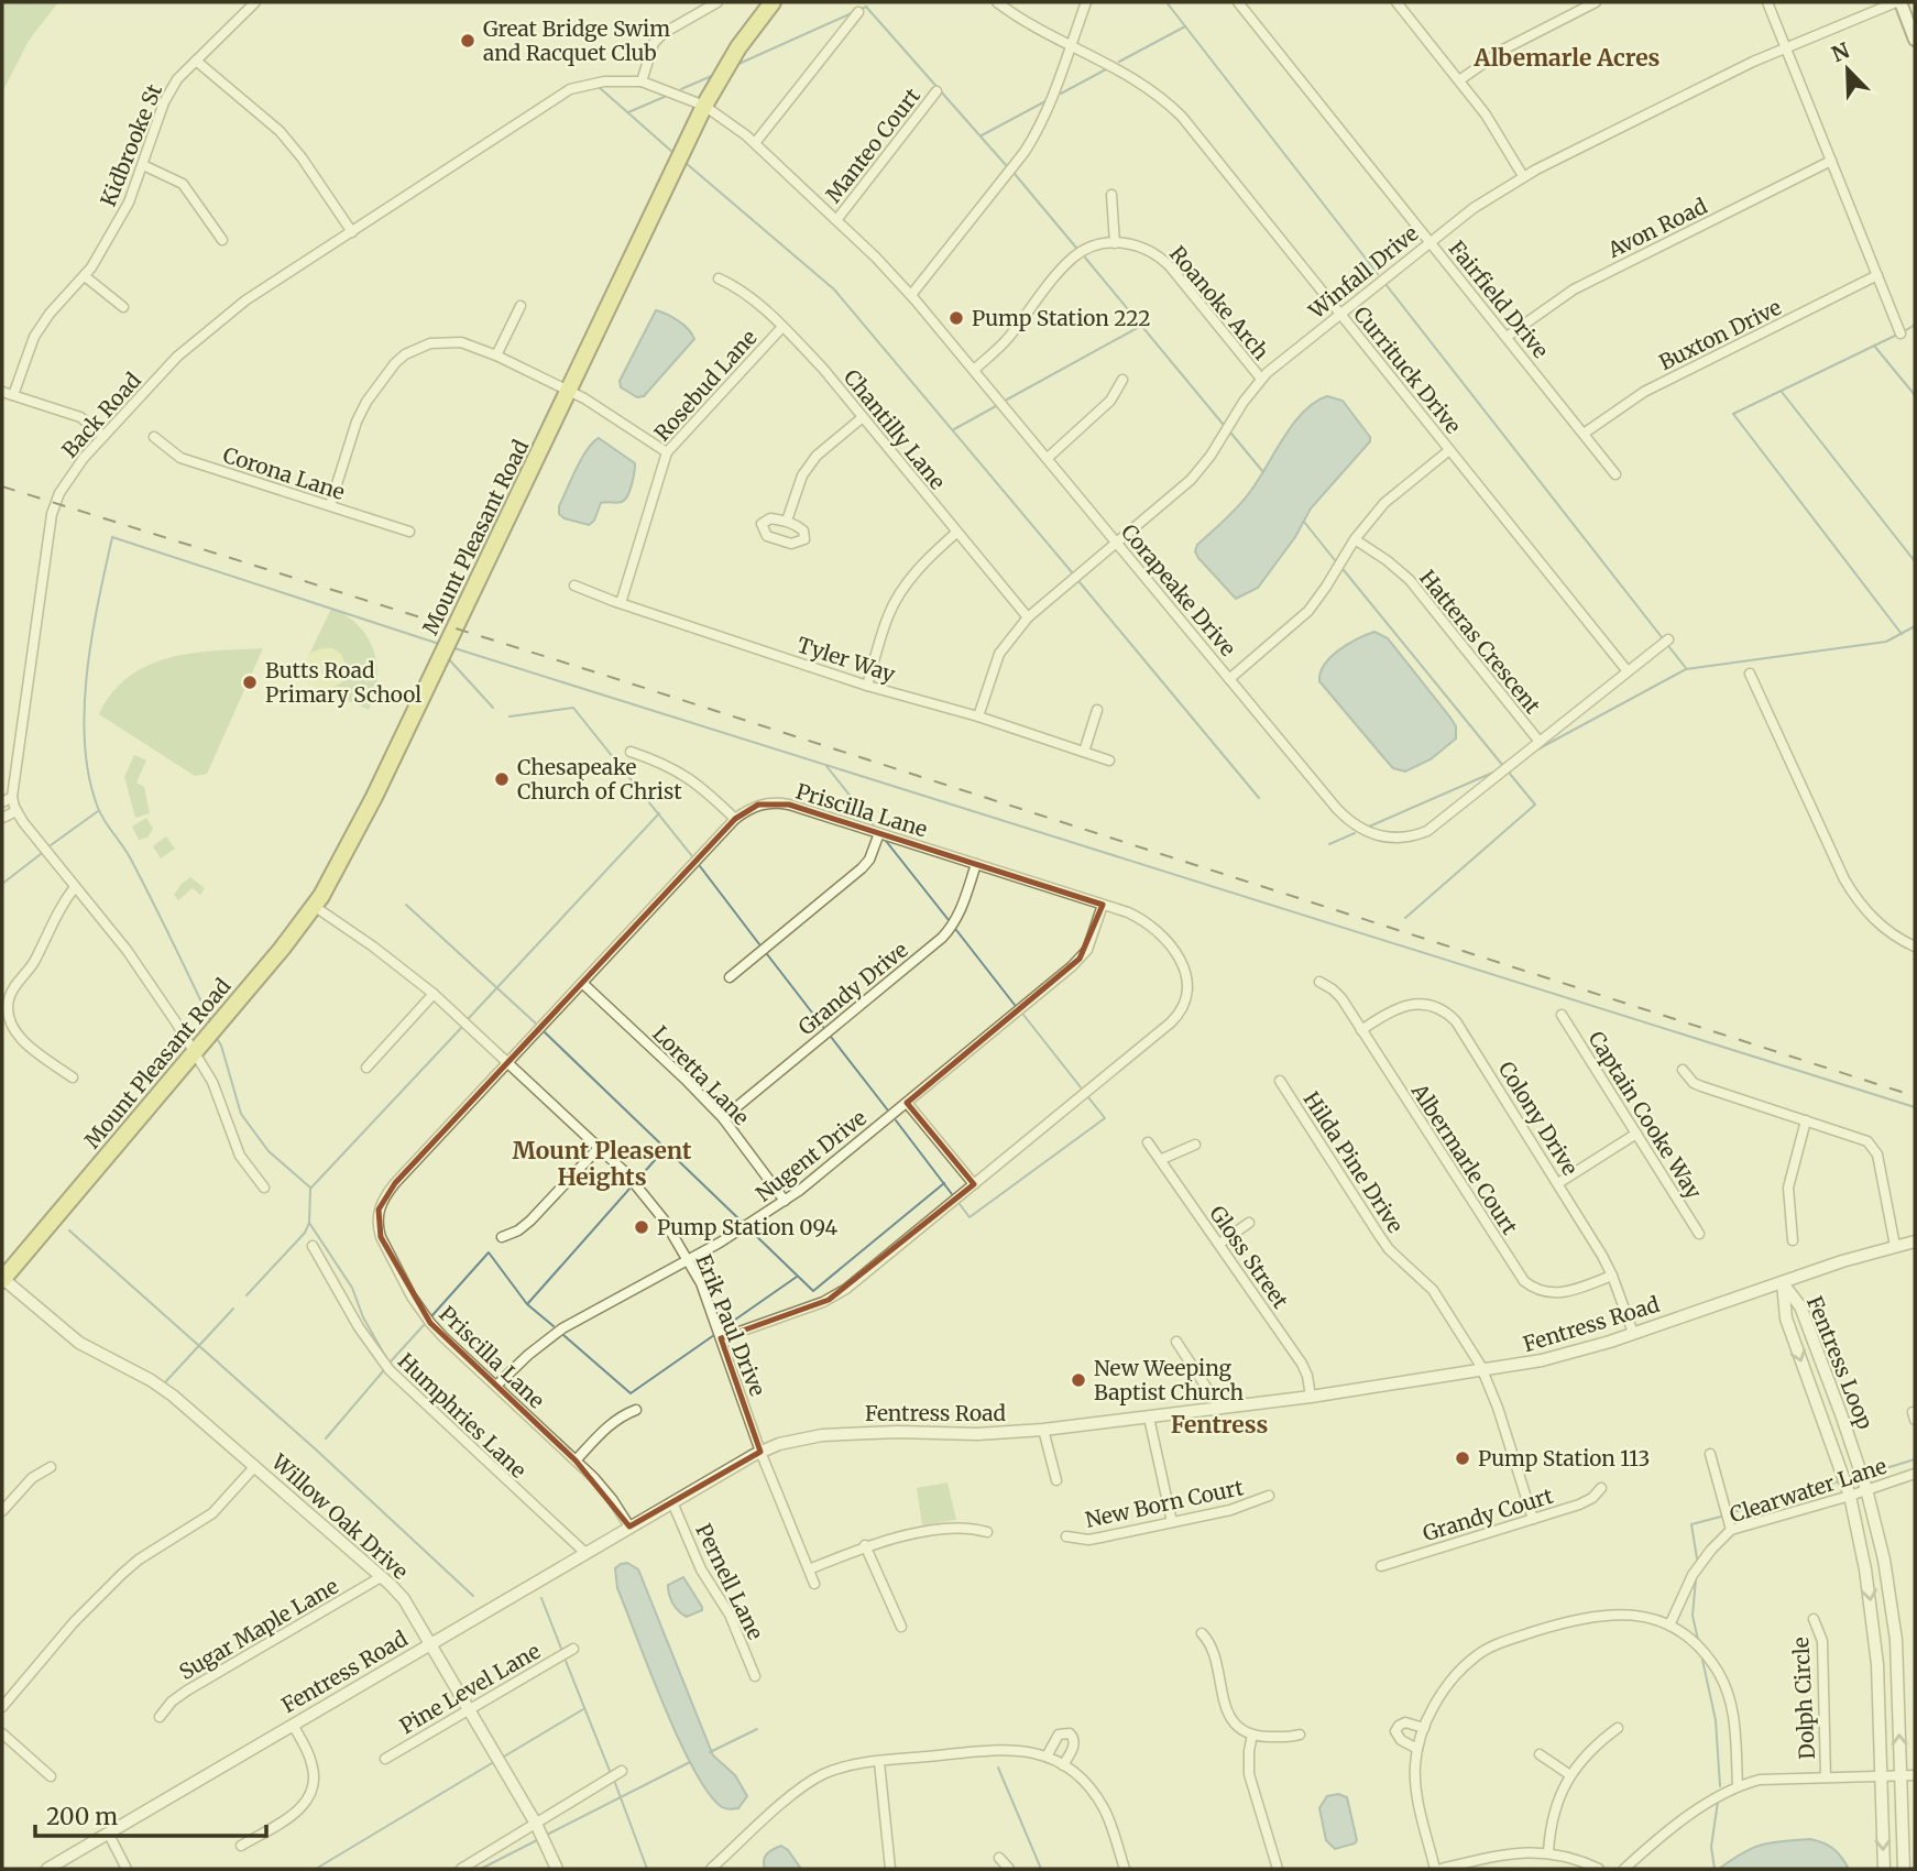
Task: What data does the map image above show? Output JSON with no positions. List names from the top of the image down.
{
  "streets": {
    "highway": ["Mount Pleasant Road"],
    "street": [
      "Kidbrooke St",
      "Manteo Court",
      "Avon Road",
      "Winfall Drive",
      "Fairfield Drive",
      "Roanoke Arch",
      "Buxton Drive",
      "Currituck Drive",
      "Rosebud Lane",
      "Back Road",
      "Chantilly Lane",
      "Corona Lane",
      "Corapeake Drive",
      "Hatteras Crescent",
      "Tyler Way",
      "Priscilla Lane",
      "Grandy Drive",
      "Loretta Lane",
      "Captain Cooke Way",
      "Colony Drive",
      "Nugent Drive",
      "Albermarle Court",
      "Hilda Pine Drive",
      "Gloss Street",
      "Fentress Road",
      "Erik Paul Drive",
      "Fentress Loop",
      "Humphries Lane",
      "Clearwater Lane",
      "New Born Court",
      "Grandy Court",
      "Willow Oak Drive",
      "Pernell Lane",
      "Sugar Maple Lane",
      "Pine Level Lane",
      "Dolph Circle"
    ]
  },
  "crossings": [
    ["Manteo Court", "Corapeake Drive"],
    ["Avon Road", "Fairfield Drive"],
    ["Winfall Drive", "Fairfield Drive"],
    ["Winfall Drive", "Roanoke Arch"],
    ["Winfall Drive", "Currituck Drive"],
    ["Winfall Drive", "Chantilly Lane"],
    ["Winfall Drive", "Corapeake Drive"],
    ["Winfall Drive", "Tyler Way"],
    ["Fairfield Drive", "Buxton Drive"],
    ["Currituck Drive", "Corapeake Drive"],
    ["Rosebud Lane", "Chantilly Lane"],
    ["Rosebud Lane", "Tyler Way"],
    ["Back Road", "Mount Pleasant Road"],
    ["Back Road", "Corapeake Drive"],
    ["Mount Pleasant Road", "Corapeake Drive"],
    ["Mount Pleasant Road", "Erik Paul Drive"],
    ["Mount Pleasant Road", "Willow Oak Drive"],
    ["Corapeake Drive", "Hatteras Crescent"],
    ["Priscilla Lane", "Grandy Drive"],
    ["Priscilla Lane", "Loretta Lane"],
    ["Priscilla Lane", "Nugent Drive"],
    ["Priscilla Lane", "Fentress Road"],
    ["Priscilla Lane", "Erik Paul Drive"],
    ["Grandy Drive", "Loretta Lane"],
    ["Loretta Lane", "Nugent Drive"],
    ["Colony Drive", "Albermarle Court"],
    ["Colony Drive", "Fentress Road"],
    ["Nugent Drive", "Erik Paul Drive"],
    ["Hilda Pine Drive", "Fentress Road"],
    ["Hilda Pine Drive", "Grandy Court"],
    ["Gloss Street", "Fentress Road"],
    ["Fentress Road", "Erik Paul Drive"],
    ["Fentress Road", "Fentress Loop"],
    ["Fentress Road", "Humphries Lane"],
    ["Fentress Road", "Willow Oak Drive"],
    ["Fentress Road", "Pernell Lane"],
    ["Fentress Loop", "Clearwater Lane"],
    ["Willow Oak Drive", "Sugar Maple Lane"],
    ["Willow Oak Drive", "Pine Level Lane"]
  ],
  "districts": ["Albemarle Acres", "Mount Pleasent Heights", "Fentress"],
  "places": [
    "Great Bridge Swim and Racquet Club",
    "Pump Station 222",
    "Butts Road Primary School",
    "Chesapeake Church of Christ",
    "Pump Station 094",
    "New Weeping Baptist Church",
    "Pump Station 113"
  ],
  "scale_bar": "200 m",
  "north": "top left"
}
